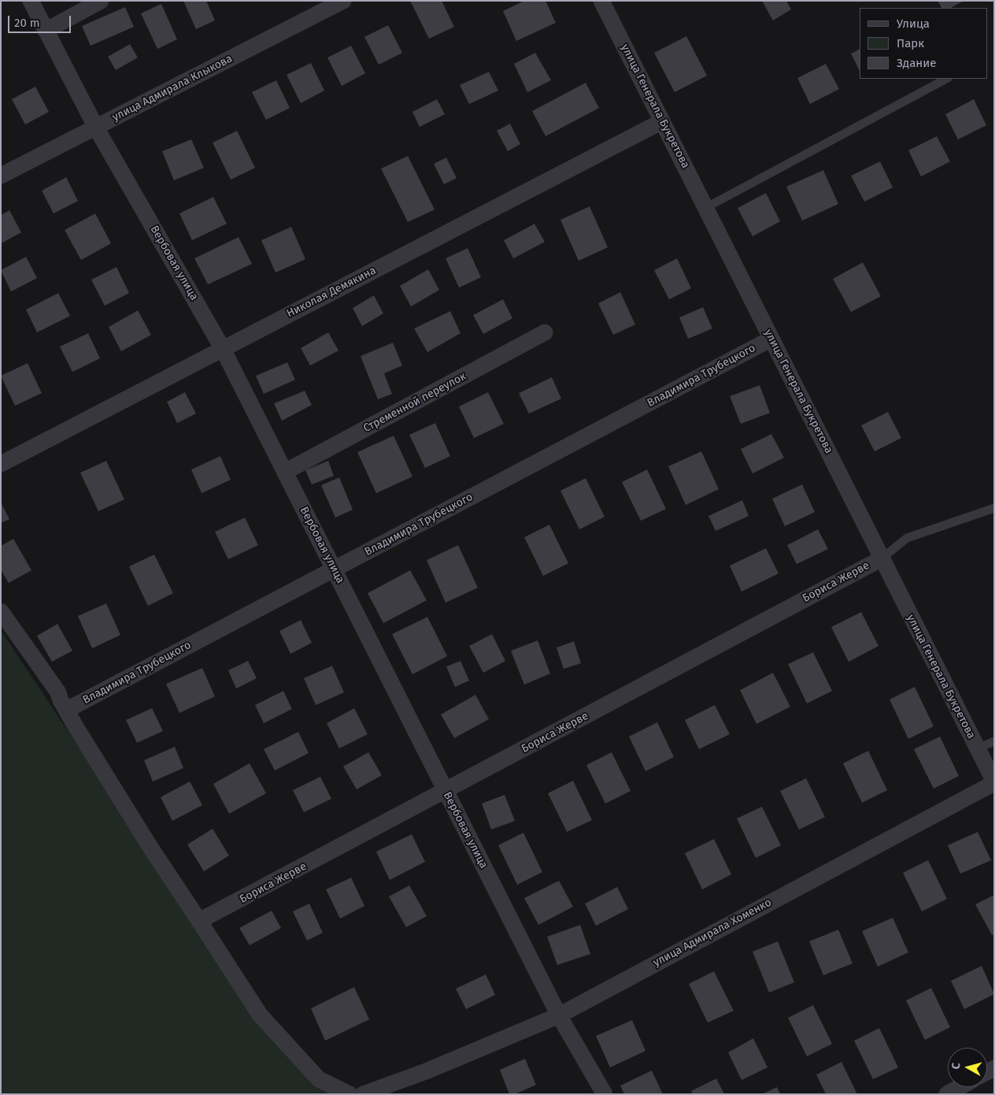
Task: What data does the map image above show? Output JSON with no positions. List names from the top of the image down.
{
  "streets": {
    "street": [
      "улица Адмирала Клыкова",
      "улица Генерала Букретова",
      "Вербовая улица",
      "Николая Демякина",
      "Владимира Трубецкого",
      "Стременной переулок",
      "Бориса Жерве",
      "улица Адмирала Хоменко"
    ]
  },
  "crossings": [
    ["улица Адмирала Клыкова", "Вербовая улица"],
    ["улица Генерала Букретова", "Николая Демякина"],
    ["улица Генерала Букретова", "Владимира Трубецкого"],
    ["улица Генерала Букретова", "Бориса Жерве"],
    ["улица Генерала Букретова", "улица Адмирала Хоменко"],
    ["Вербовая улица", "Николая Демякина"],
    ["Вербовая улица", "Владимира Трубецкого"],
    ["Вербовая улица", "Стременной переулок"],
    ["Вербовая улица", "Бориса Жерве"],
    ["Вербовая улица", "улица Адмирала Хоменко"]
  ],
  "legend": ["Улица", "Парк", "Здание"],
  "scale_bar": "20 m",
  "north": "left"
}
